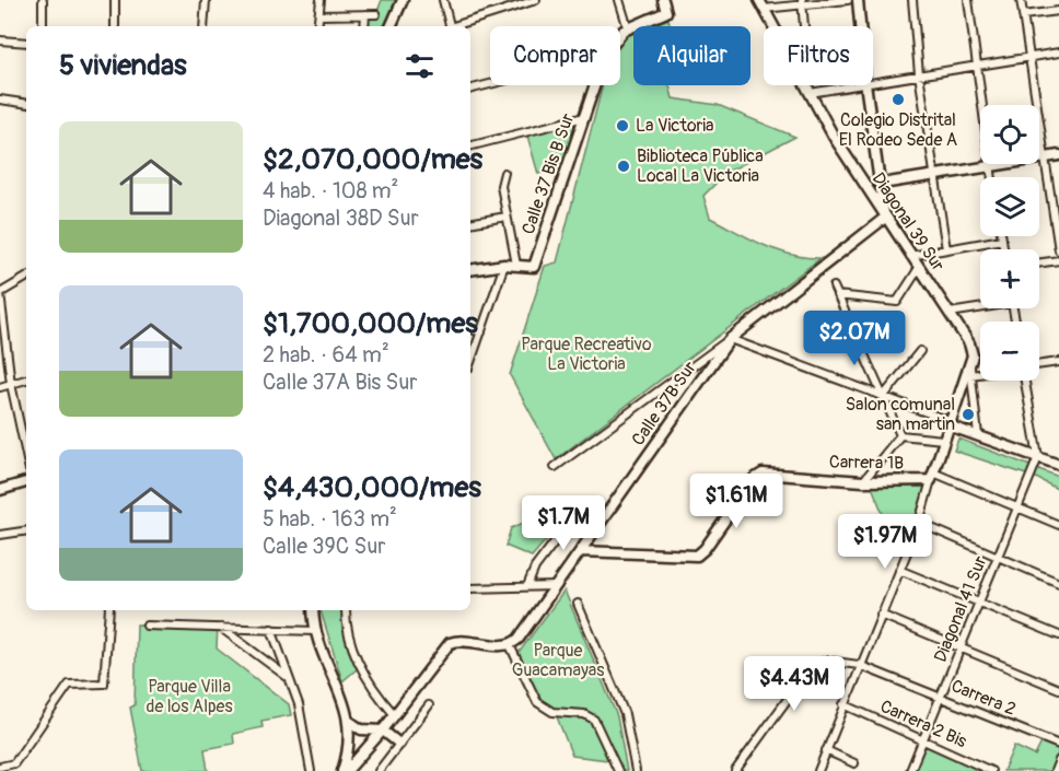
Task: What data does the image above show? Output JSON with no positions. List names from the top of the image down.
{
  "streets": {
    "street": [
      "Calle 37 Bis B Sur",
      "Diagonal 39 Sur",
      "Calle 37B Sur",
      "Carrera 1B",
      "Diagonal 41 Sur",
      "Carrera 2",
      "Carrera 2 Bis"
    ]
  },
  "crossings": [
    ["Diagonal 39 Sur", "Calle 37B Sur"],
    ["Calle 37B Sur", "Carrera 1B"],
    ["Carrera 1B", "Diagonal 41 Sur"],
    ["Diagonal 41 Sur", "Carrera 2"],
    ["Diagonal 41 Sur", "Carrera 2 Bis"]
  ],
  "parks": ["Parque Recreativo La Victoria", "Parque Guacamayas", "Parque Villa de los Alpes"],
  "places": [
    "Colegio Distrital El Rodeo Sede A",
    "La Victoria",
    "Biblioteca Pública Local La Victoria",
    "Salon comunal san martin"
  ],
  "page": {
    "chip": ["Comprar", "Alquilar", "Filtros"],
    "heading": "5 viviendas",
    "map_buttons": ["+", "−"],
    "list": [
      {
        "name": "$2,070,000/mes",
        "note": "4 hab. · 108 m² · Diagonal 38D Sur"
      },
      {
        "name": "$1,700,000/mes",
        "note": "2 hab. · 64 m² · Calle 37A Bis Sur"
      },
      {
        "name": "$4,430,000/mes",
        "note": "5 hab. · 163 m² · Calle 39C Sur"
      }
    ],
    "price": [
      "$2.07M",
      "$1.61M",
      "$1.7M",
      "$1.97M",
      "$4.43M"
    ]
  }
}
